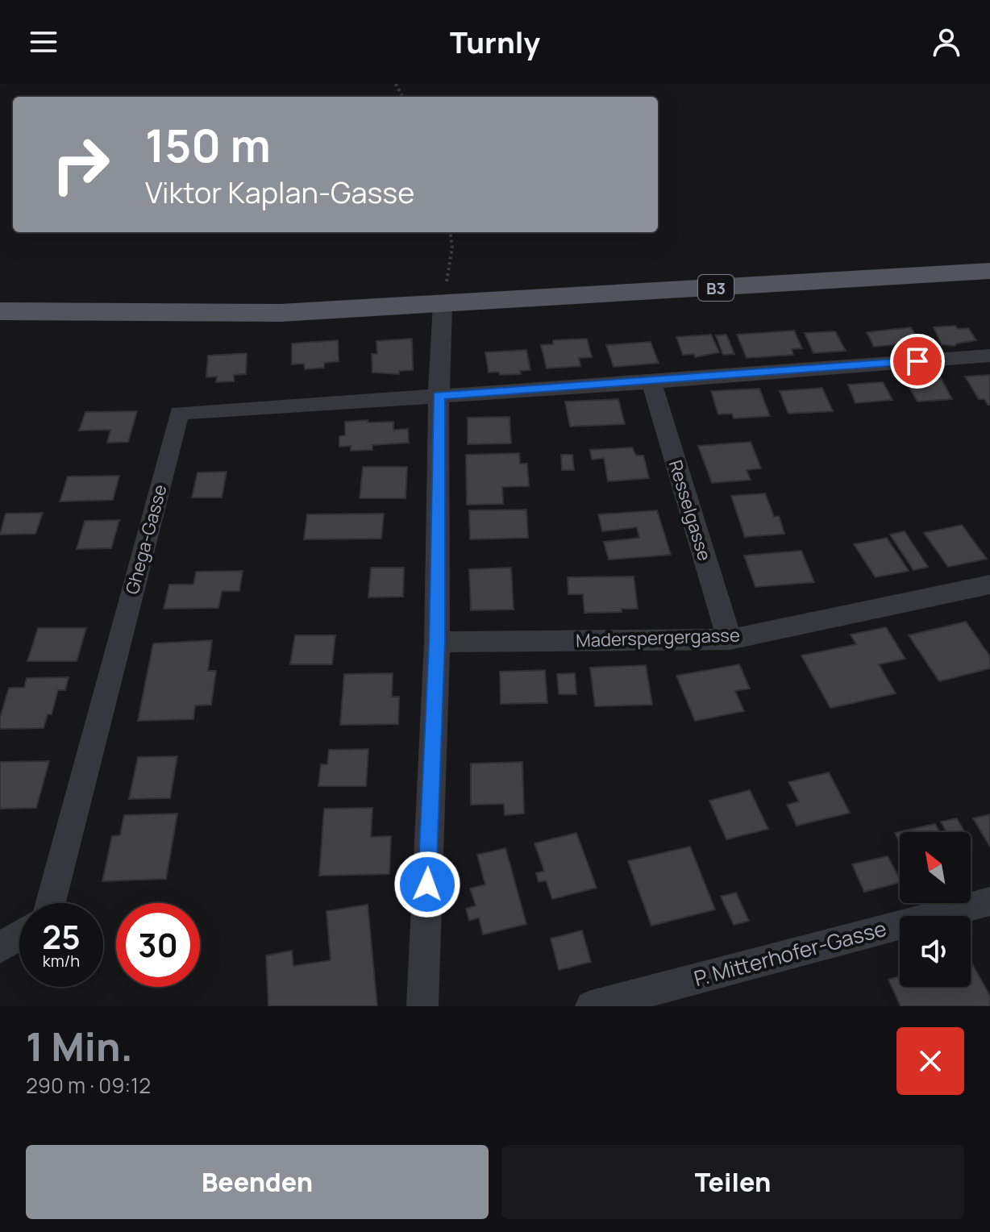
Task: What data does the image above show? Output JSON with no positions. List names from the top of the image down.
{
  "streets": {
    "main road": ["B3"],
    "street": [
      "Resselgasse",
      "Ghega-Gasse",
      "Maderspergergasse",
      "P. Mitterhofer-Gasse"
    ]
  },
  "crossings": [
    ["Resselgasse", "Maderspergergasse"]
  ],
  "north": "top left",
  "page": {
    "header": "Turnly",
    "turn": ["150 m", "Viktor Kaplan-Gasse"],
    "speed": "25 km/h",
    "limit": "30",
    "heading": ["1 Min.", "290 m · 09:12"],
    "buttons": ["Beenden", "Teilen"]
  }
}
